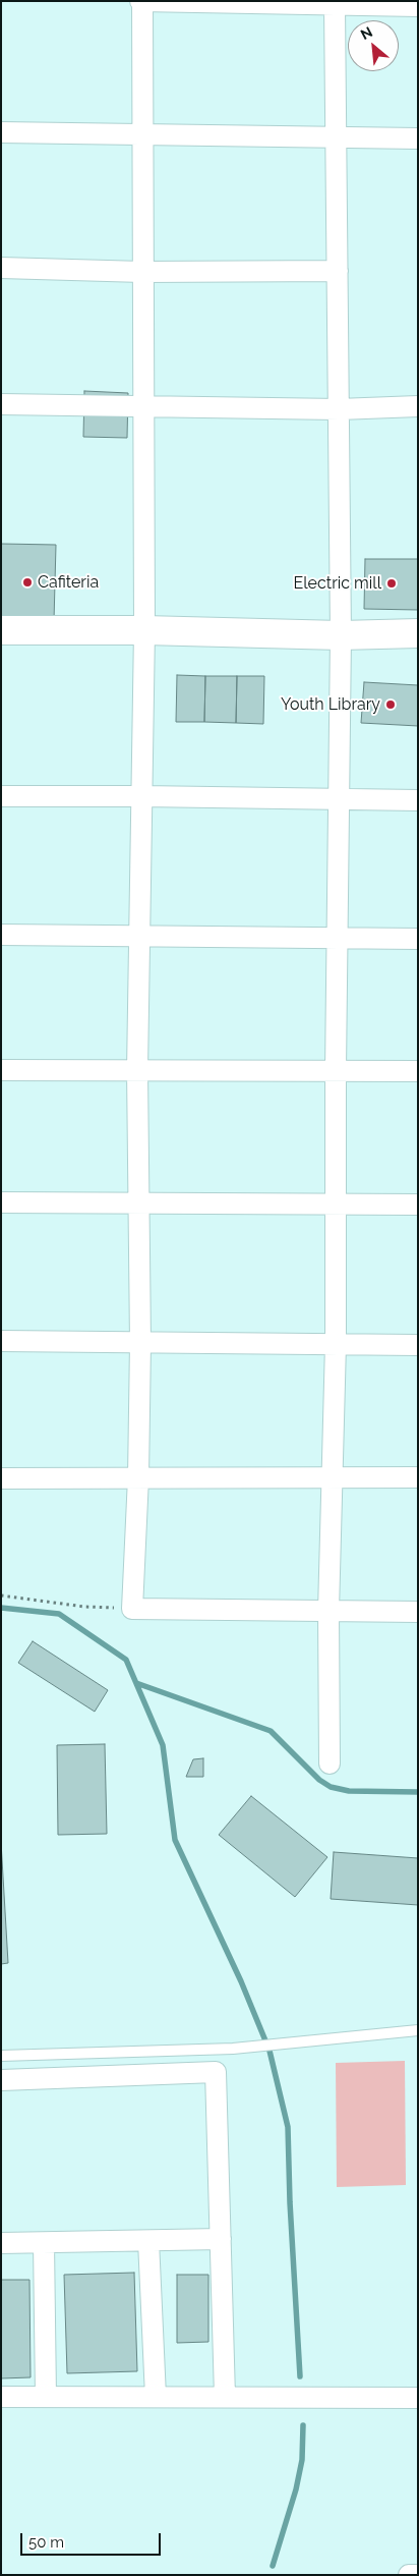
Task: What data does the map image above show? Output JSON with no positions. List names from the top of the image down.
{
  "places": ["Cafiteria", "Electric mill", "Youth Library"],
  "scale_bar": "50 m",
  "north": "top left"
}
